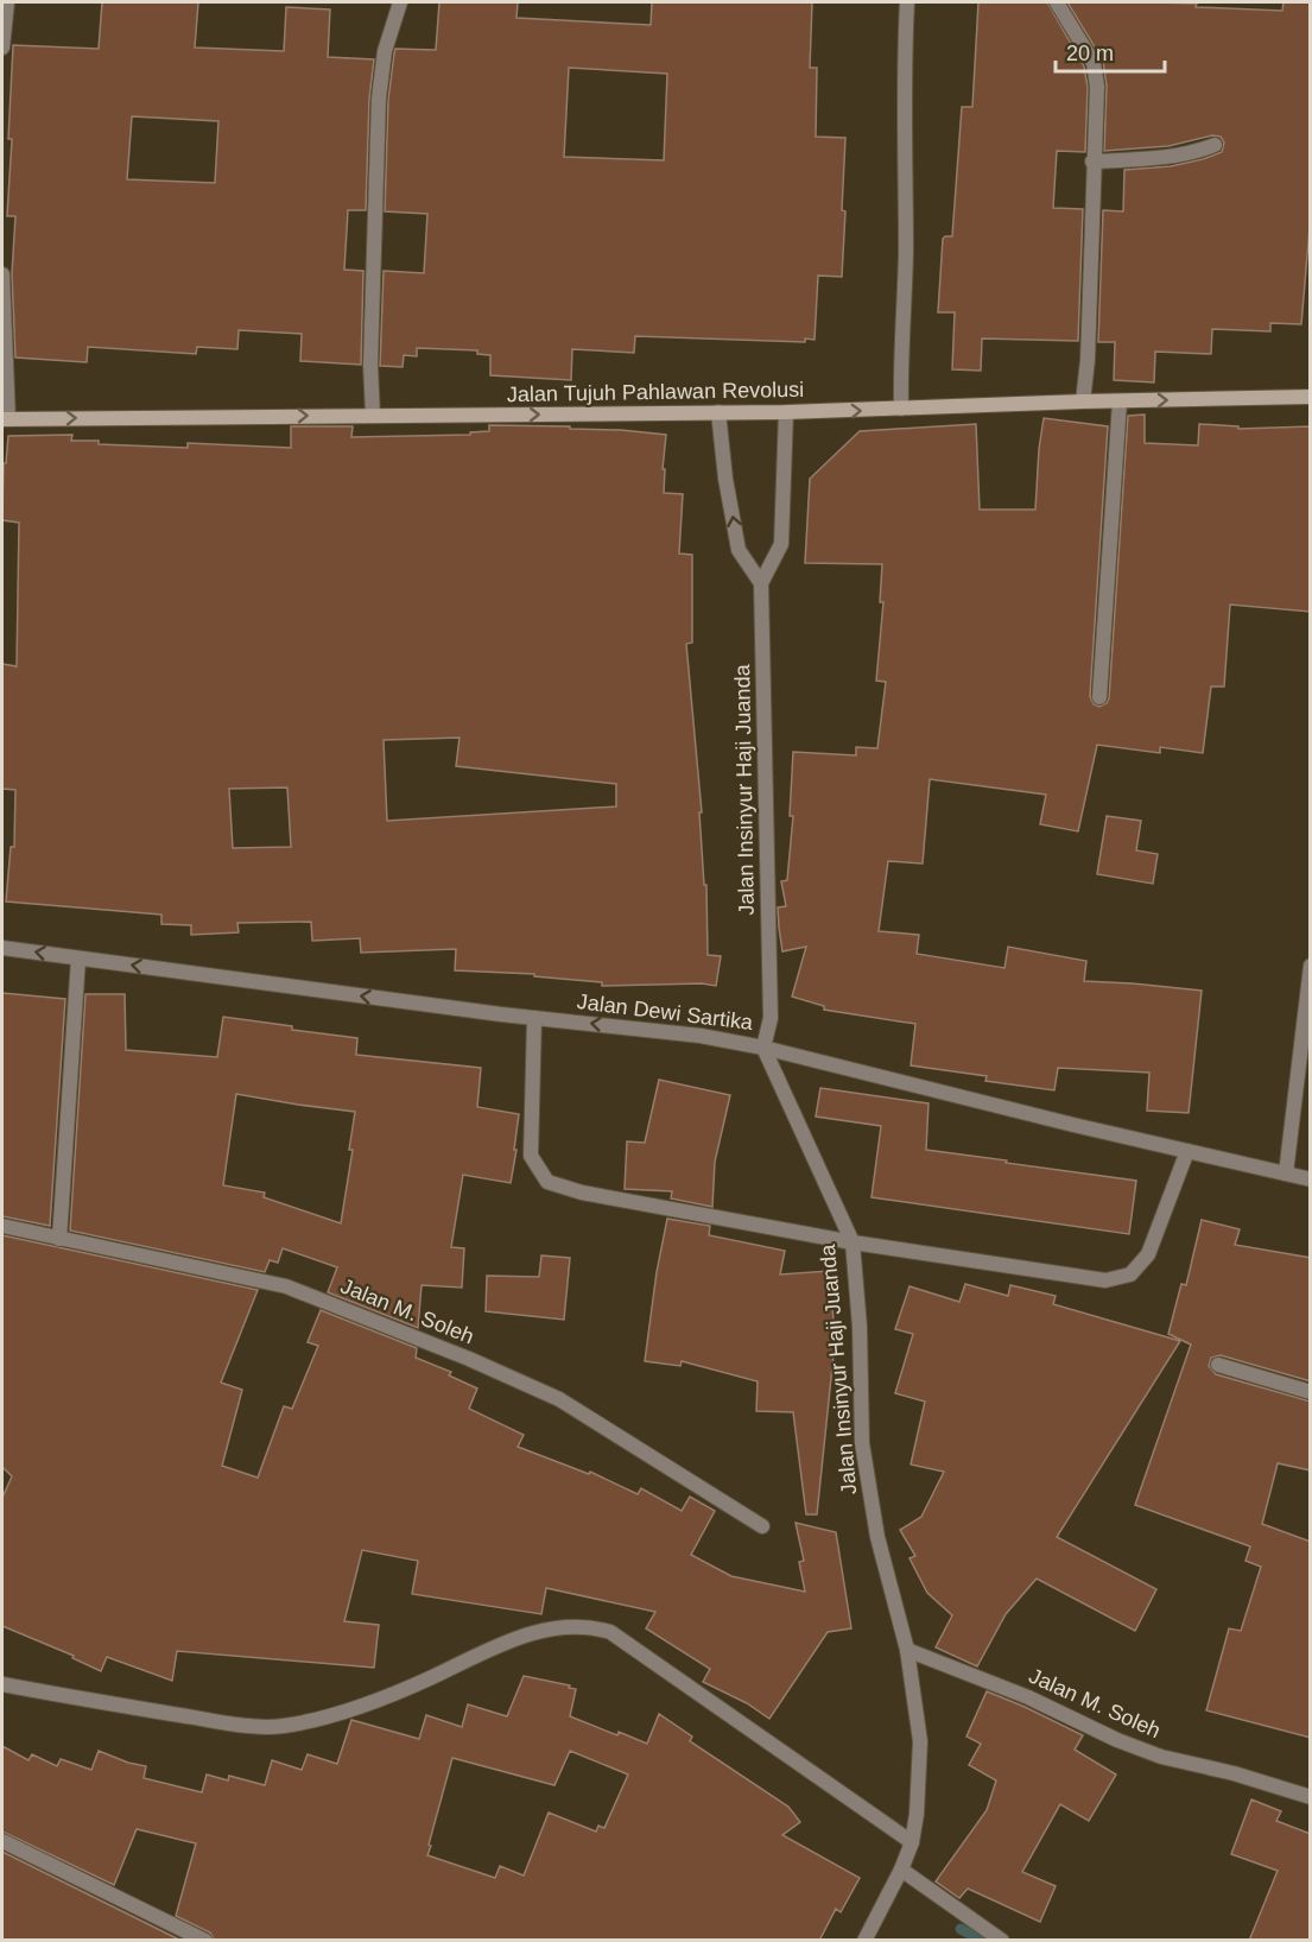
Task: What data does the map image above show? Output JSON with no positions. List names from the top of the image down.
{
  "streets": {
    "main road": ["Jalan Tujuh Pahlawan Revolusi"],
    "street": ["Jalan Insinyur Haji Juanda", "Jalan Dewi Sartika", "Jalan M. Soleh"]
  },
  "crossings": [
    ["Jalan Tujuh Pahlawan Revolusi", "Jalan Insinyur Haji Juanda"],
    ["Jalan Insinyur Haji Juanda", "Jalan Dewi Sartika"],
    ["Jalan Insinyur Haji Juanda", "Jalan M. Soleh"]
  ],
  "one_way": ["Jalan Tujuh Pahlawan Revolusi", "Jalan Dewi Sartika"],
  "scale_bar": "20 m"
}
